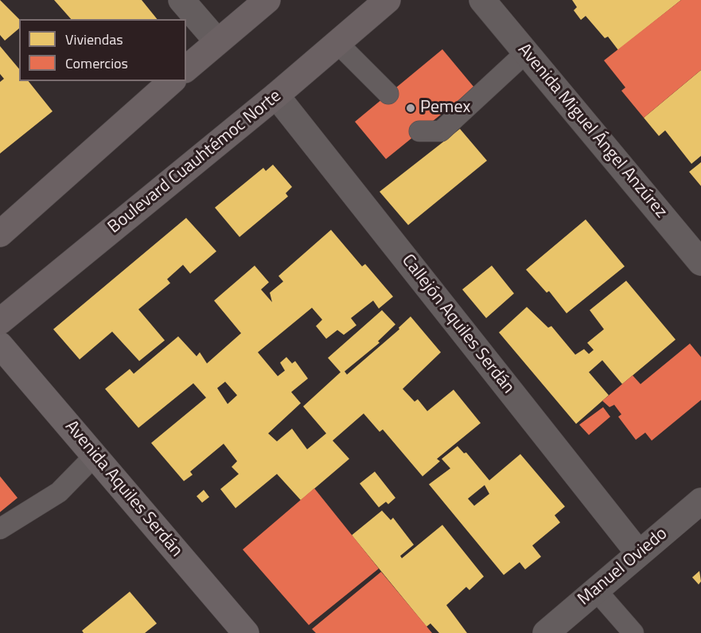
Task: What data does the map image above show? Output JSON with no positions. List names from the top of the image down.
{
  "streets": {
    "main road": ["Boulevard Cuauhtémoc Norte"],
    "street": [
      "Avenida Miguel Ángel Anzúrez",
      "Callejón Aquiles Serdán",
      "Avenida Aquiles Serdán",
      "Manuel Oviedo"
    ]
  },
  "crossings": [
    ["Boulevard Cuauhtémoc Norte", "Callejón Aquiles Serdán"],
    ["Callejón Aquiles Serdán", "Manuel Oviedo"]
  ],
  "places": ["Pemex"],
  "legend": ["Viviendas", "Comercios"]
}
